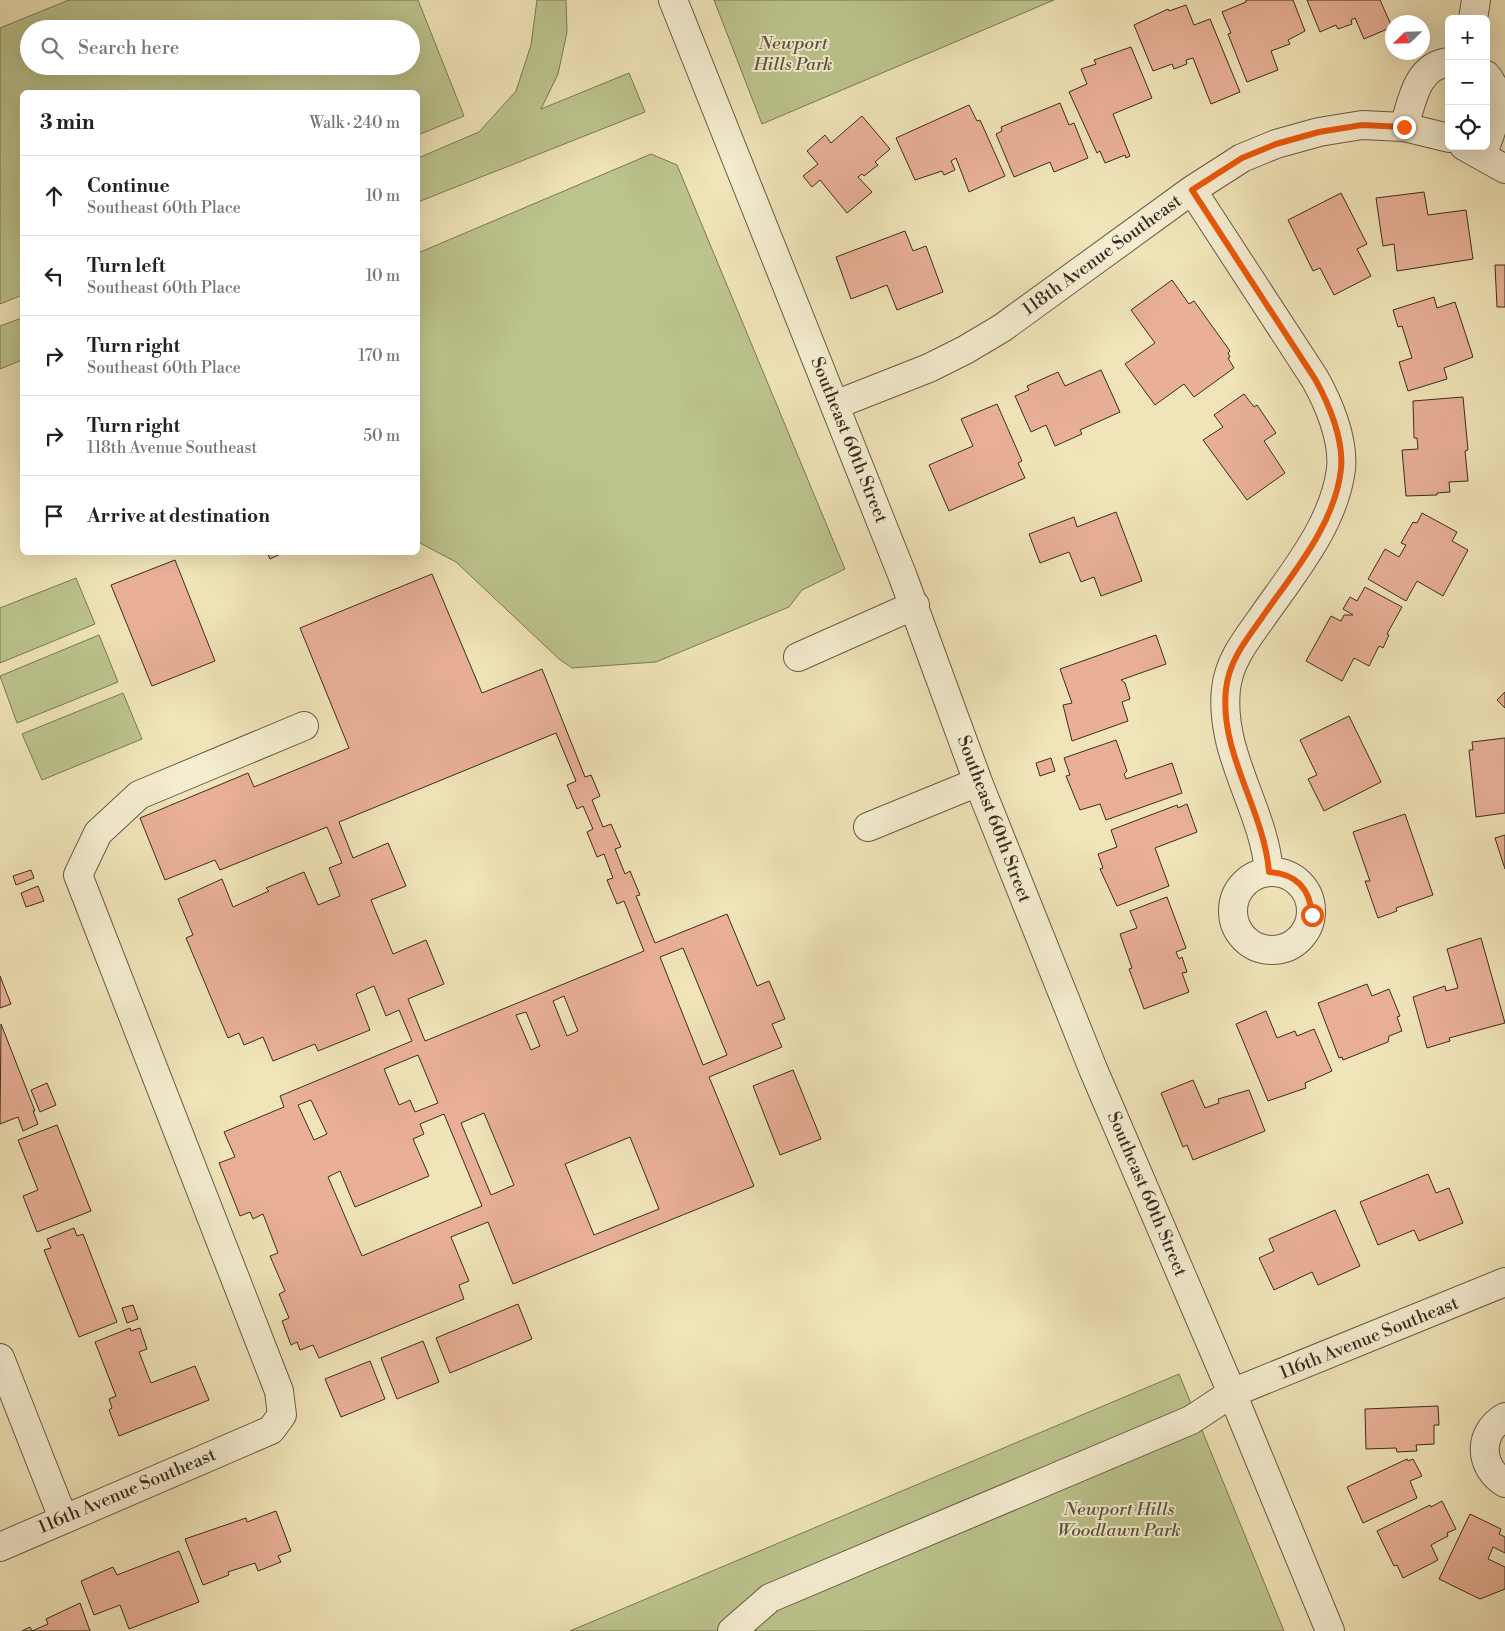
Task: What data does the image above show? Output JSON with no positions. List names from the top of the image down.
{
  "streets": {
    "street": ["118th Avenue Southeast", "Southeast 60th Street", "116th Avenue Southeast"]
  },
  "crossings": [
    ["118th Avenue Southeast", "Southeast 60th Street"],
    ["Southeast 60th Street", "116th Avenue Southeast"]
  ],
  "parks": ["Newport Hills Park", "Newport Hills Woodlawn Park"],
  "north": "bottom left",
  "page": {
    "map_buttons": ["+", "−"],
    "search": "Search here",
    "heading": ["3 min", "Walk · 240 m"],
    "list": [
      ["Continue", "Southeast 60th Place", "10 m"],
      ["Turn left", "Southeast 60th Place", "10 m"],
      ["Turn right", "Southeast 60th Place", "170 m"],
      ["Turn right", "118th Avenue Southeast", "50 m"],
      "Arrive at destination"
    ]
  }
}
